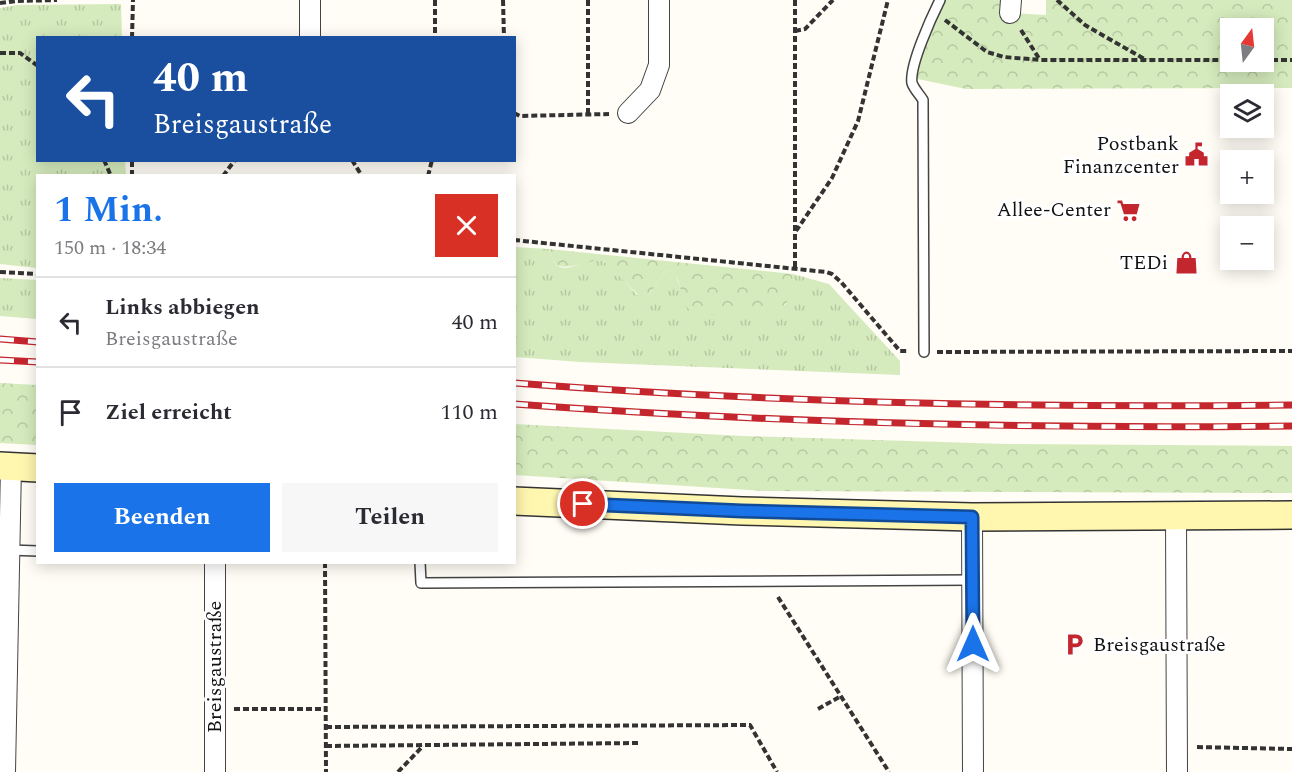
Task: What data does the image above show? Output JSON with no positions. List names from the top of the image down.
{
  "streets": {
    "street": ["Breisgaustraße"]
  },
  "places": {
    "public building": ["Postbank Finanzcenter"],
    "supermarket": ["Allee-Center"],
    "shop": ["TEDi"],
    "parking": ["Breisgaustraße"]
  },
  "north": "top",
  "page": {
    "map_buttons": ["+", "−"],
    "turn": ["40 m", "Breisgaustraße"],
    "heading": ["1 Min.", "150 m · 18:34"],
    "list": [
      {
        "name": "Links abbiegen",
        "note": "Breisgaustraße",
        "value": "40 m"
      },
      {
        "name": "Ziel erreicht",
        "value": "110 m"
      }
    ],
    "buttons": ["Beenden", "Teilen"]
  }
}
